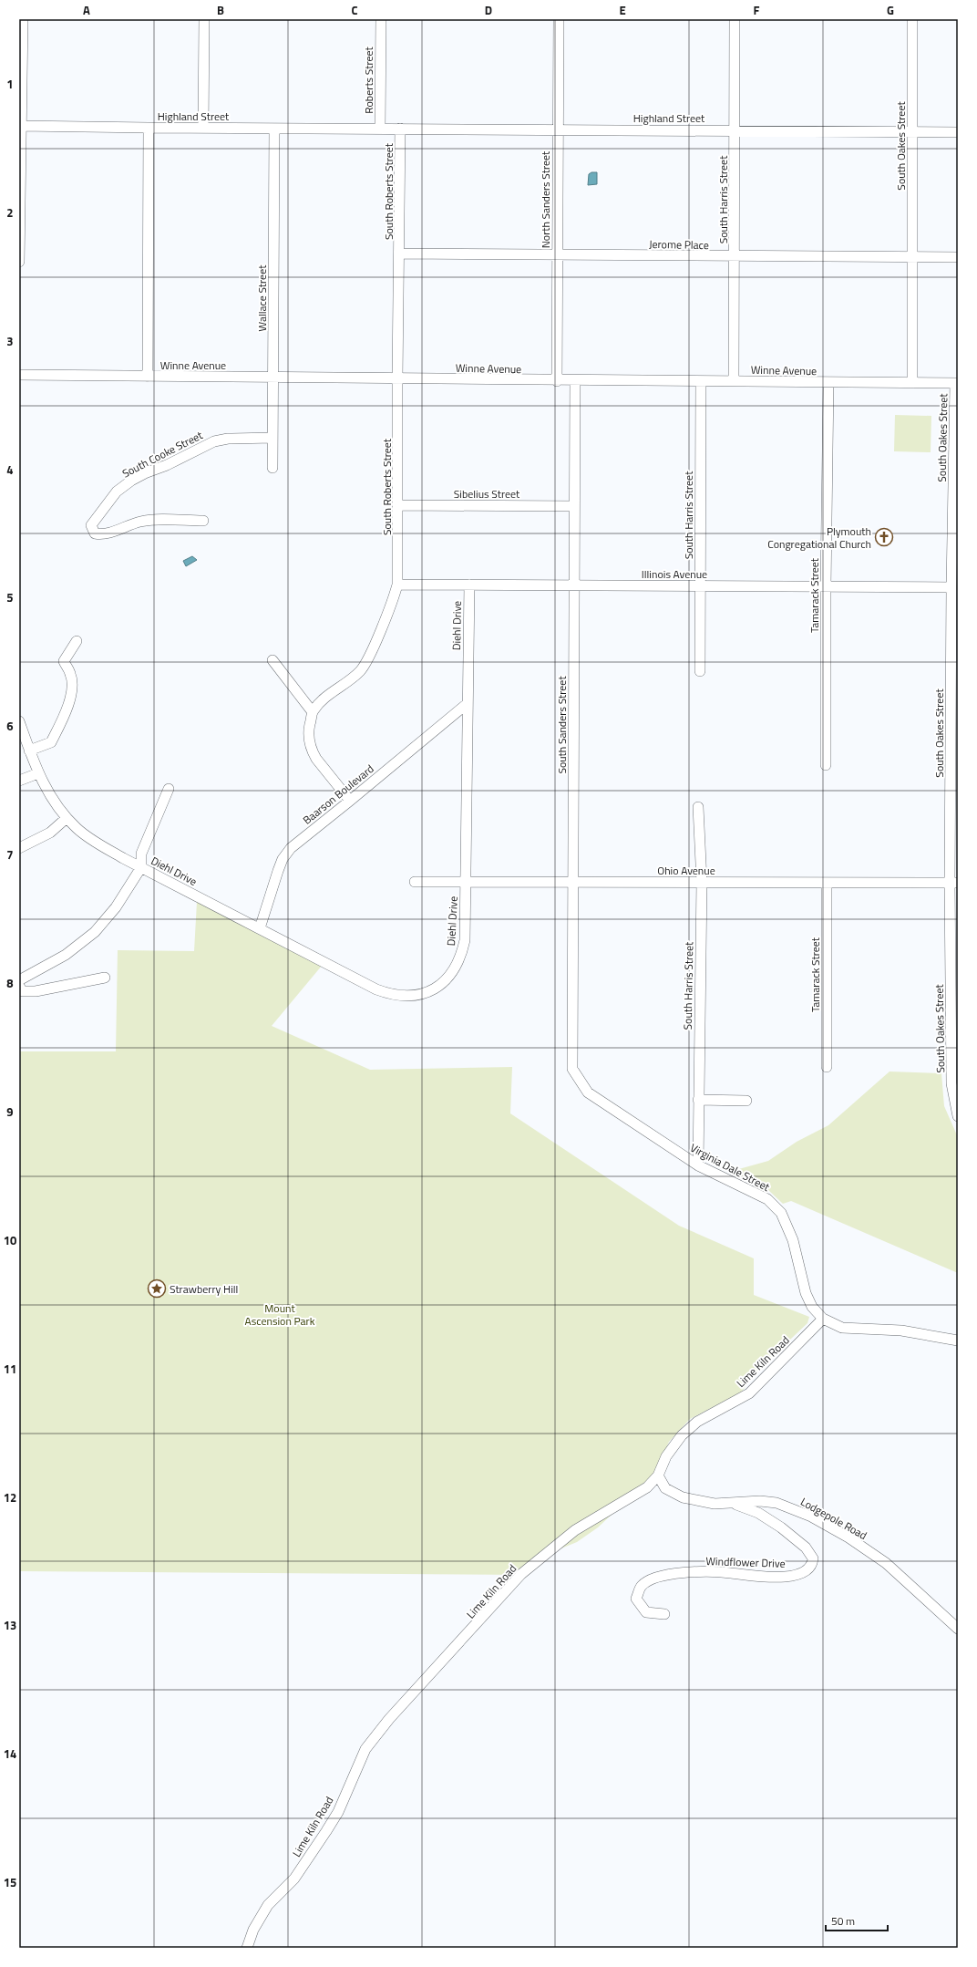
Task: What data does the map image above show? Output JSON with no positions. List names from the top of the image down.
{
  "streets": {
    "street": [
      "Roberts Street",
      "Highland Street",
      "South Oakes Street",
      "South Roberts Street",
      "North Sanders Street",
      "South Harris Street",
      "Jerome Place",
      "Wallace Street",
      "Winne Avenue",
      "South Cooke Street",
      "Sibelius Street",
      "Illinois Avenue",
      "Tamarack Street",
      "Diehl Drive",
      "South Sanders Street",
      "Baarson Boulevard",
      "Ohio Avenue",
      "Virginia Dale Street",
      "Lime Kiln Road",
      "Lodgepole Road",
      "Windflower Drive"
    ]
  },
  "crossings": [
    ["Roberts Street", "Highland Street"],
    ["Highland Street", "South Oakes Street"],
    ["Highland Street", "South Roberts Street"],
    ["Highland Street", "North Sanders Street"],
    ["Highland Street", "South Harris Street"],
    ["Highland Street", "Wallace Street"],
    ["South Oakes Street", "Jerome Place"],
    ["South Oakes Street", "Winne Avenue"],
    ["South Oakes Street", "Illinois Avenue"],
    ["South Oakes Street", "Ohio Avenue"],
    ["South Roberts Street", "Jerome Place"],
    ["South Roberts Street", "Winne Avenue"],
    ["South Roberts Street", "Sibelius Street"],
    ["South Roberts Street", "Illinois Avenue"],
    ["North Sanders Street", "Jerome Place"],
    ["North Sanders Street", "Winne Avenue"],
    ["South Harris Street", "Jerome Place"],
    ["South Harris Street", "Winne Avenue"],
    ["South Harris Street", "Illinois Avenue"],
    ["South Harris Street", "Ohio Avenue"],
    ["South Harris Street", "Virginia Dale Street"],
    ["Wallace Street", "Winne Avenue"],
    ["Wallace Street", "South Cooke Street"],
    ["Winne Avenue", "Tamarack Street"],
    ["Winne Avenue", "South Sanders Street"],
    ["Sibelius Street", "South Sanders Street"],
    ["Illinois Avenue", "Tamarack Street"],
    ["Illinois Avenue", "Diehl Drive"],
    ["Illinois Avenue", "South Sanders Street"],
    ["Tamarack Street", "Ohio Avenue"],
    ["Diehl Drive", "Baarson Boulevard"],
    ["Diehl Drive", "Ohio Avenue"],
    ["South Sanders Street", "Ohio Avenue"],
    ["South Sanders Street", "Virginia Dale Street"],
    ["Virginia Dale Street", "Lime Kiln Road"],
    ["Lime Kiln Road", "Lodgepole Road"],
    ["Lodgepole Road", "Windflower Drive"]
  ],
  "parks": ["Mount Ascension Park"],
  "places": {
    "church": ["Plymouth Congregational Church"],
    "place": ["Strawberry Hill"]
  },
  "scale_bar": "50 m",
  "grid": {
    "columns": [
      "A",
      "B",
      "C",
      "D",
      "E",
      "F",
      "G"
    ],
    "rows": [
      "1",
      "2",
      "3",
      "4",
      "5",
      "6",
      "7",
      "8",
      "9",
      "10",
      "11",
      "12",
      "13",
      "14",
      "15"
    ]
  }
}
